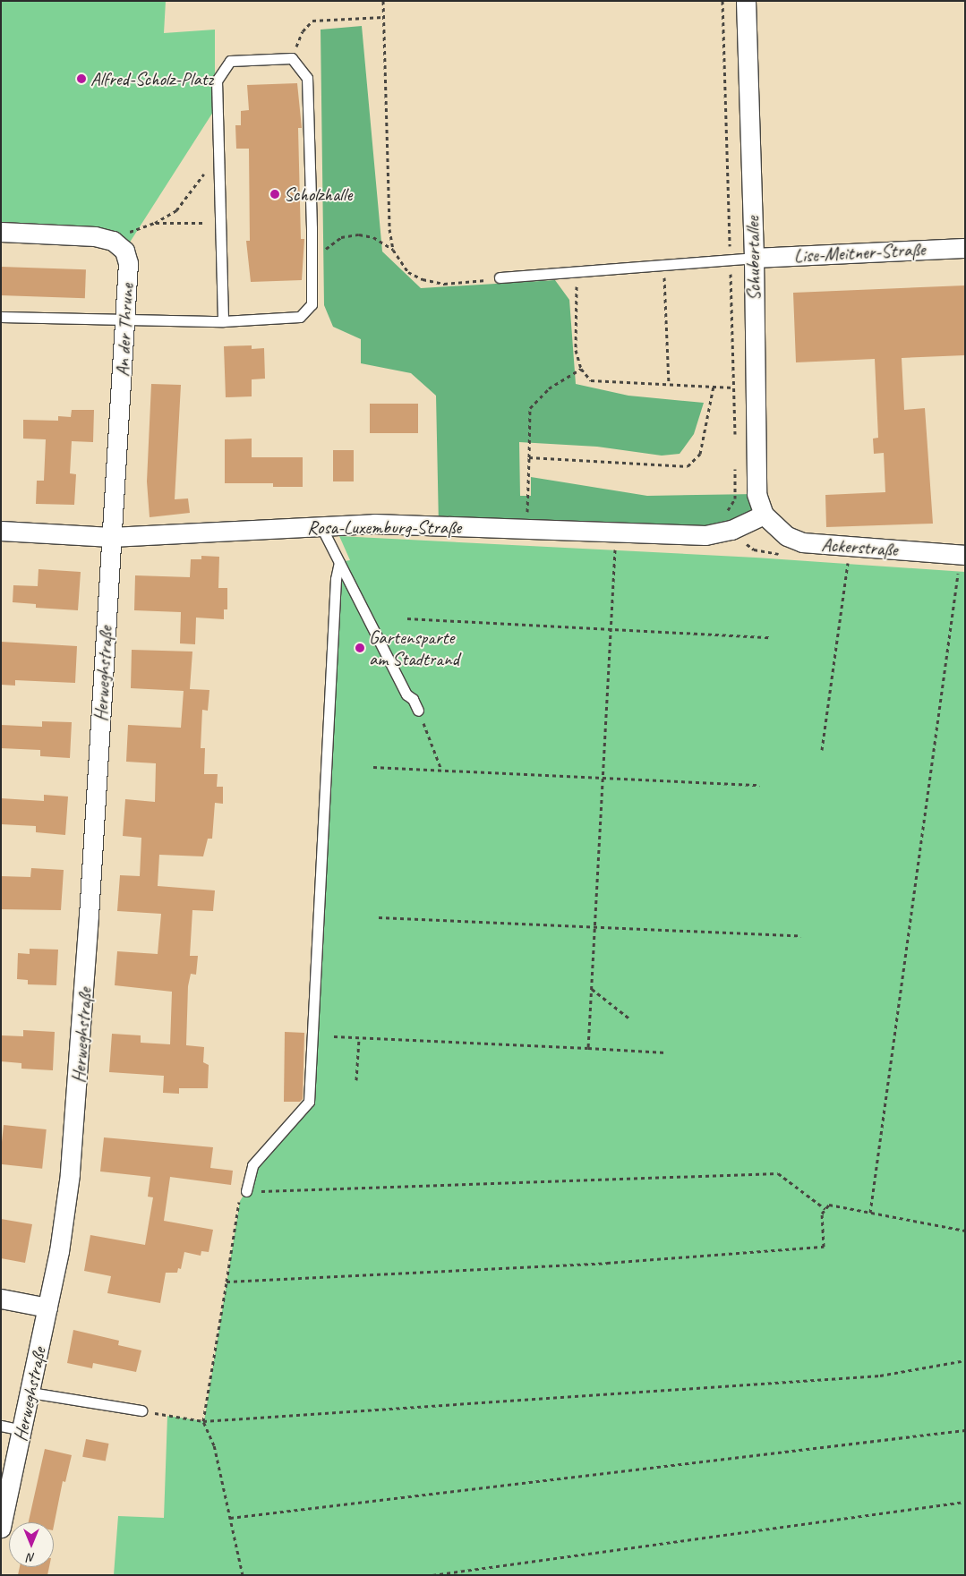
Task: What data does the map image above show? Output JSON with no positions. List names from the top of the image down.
{
  "streets": {
    "street": [
      "Lise-Meitner-Straße",
      "Schubertallee",
      "An der Thrune",
      "Rosa-Luxemburg-Straße",
      "Ackerstraße",
      "Herweghstraße"
    ]
  },
  "crossings": [
    ["Lise-Meitner-Straße", "Schubertallee"],
    ["Schubertallee", "Rosa-Luxemburg-Straße"],
    ["Schubertallee", "Ackerstraße"],
    ["An der Thrune", "Rosa-Luxemburg-Straße"],
    ["An der Thrune", "Herweghstraße"],
    ["Rosa-Luxemburg-Straße", "Ackerstraße"],
    ["Rosa-Luxemburg-Straße", "Herweghstraße"]
  ],
  "places": ["Alfred-Scholz-Platz", "Scholzhalle", "Gartensparte am Stadtrand"],
  "north": "bottom"
}
